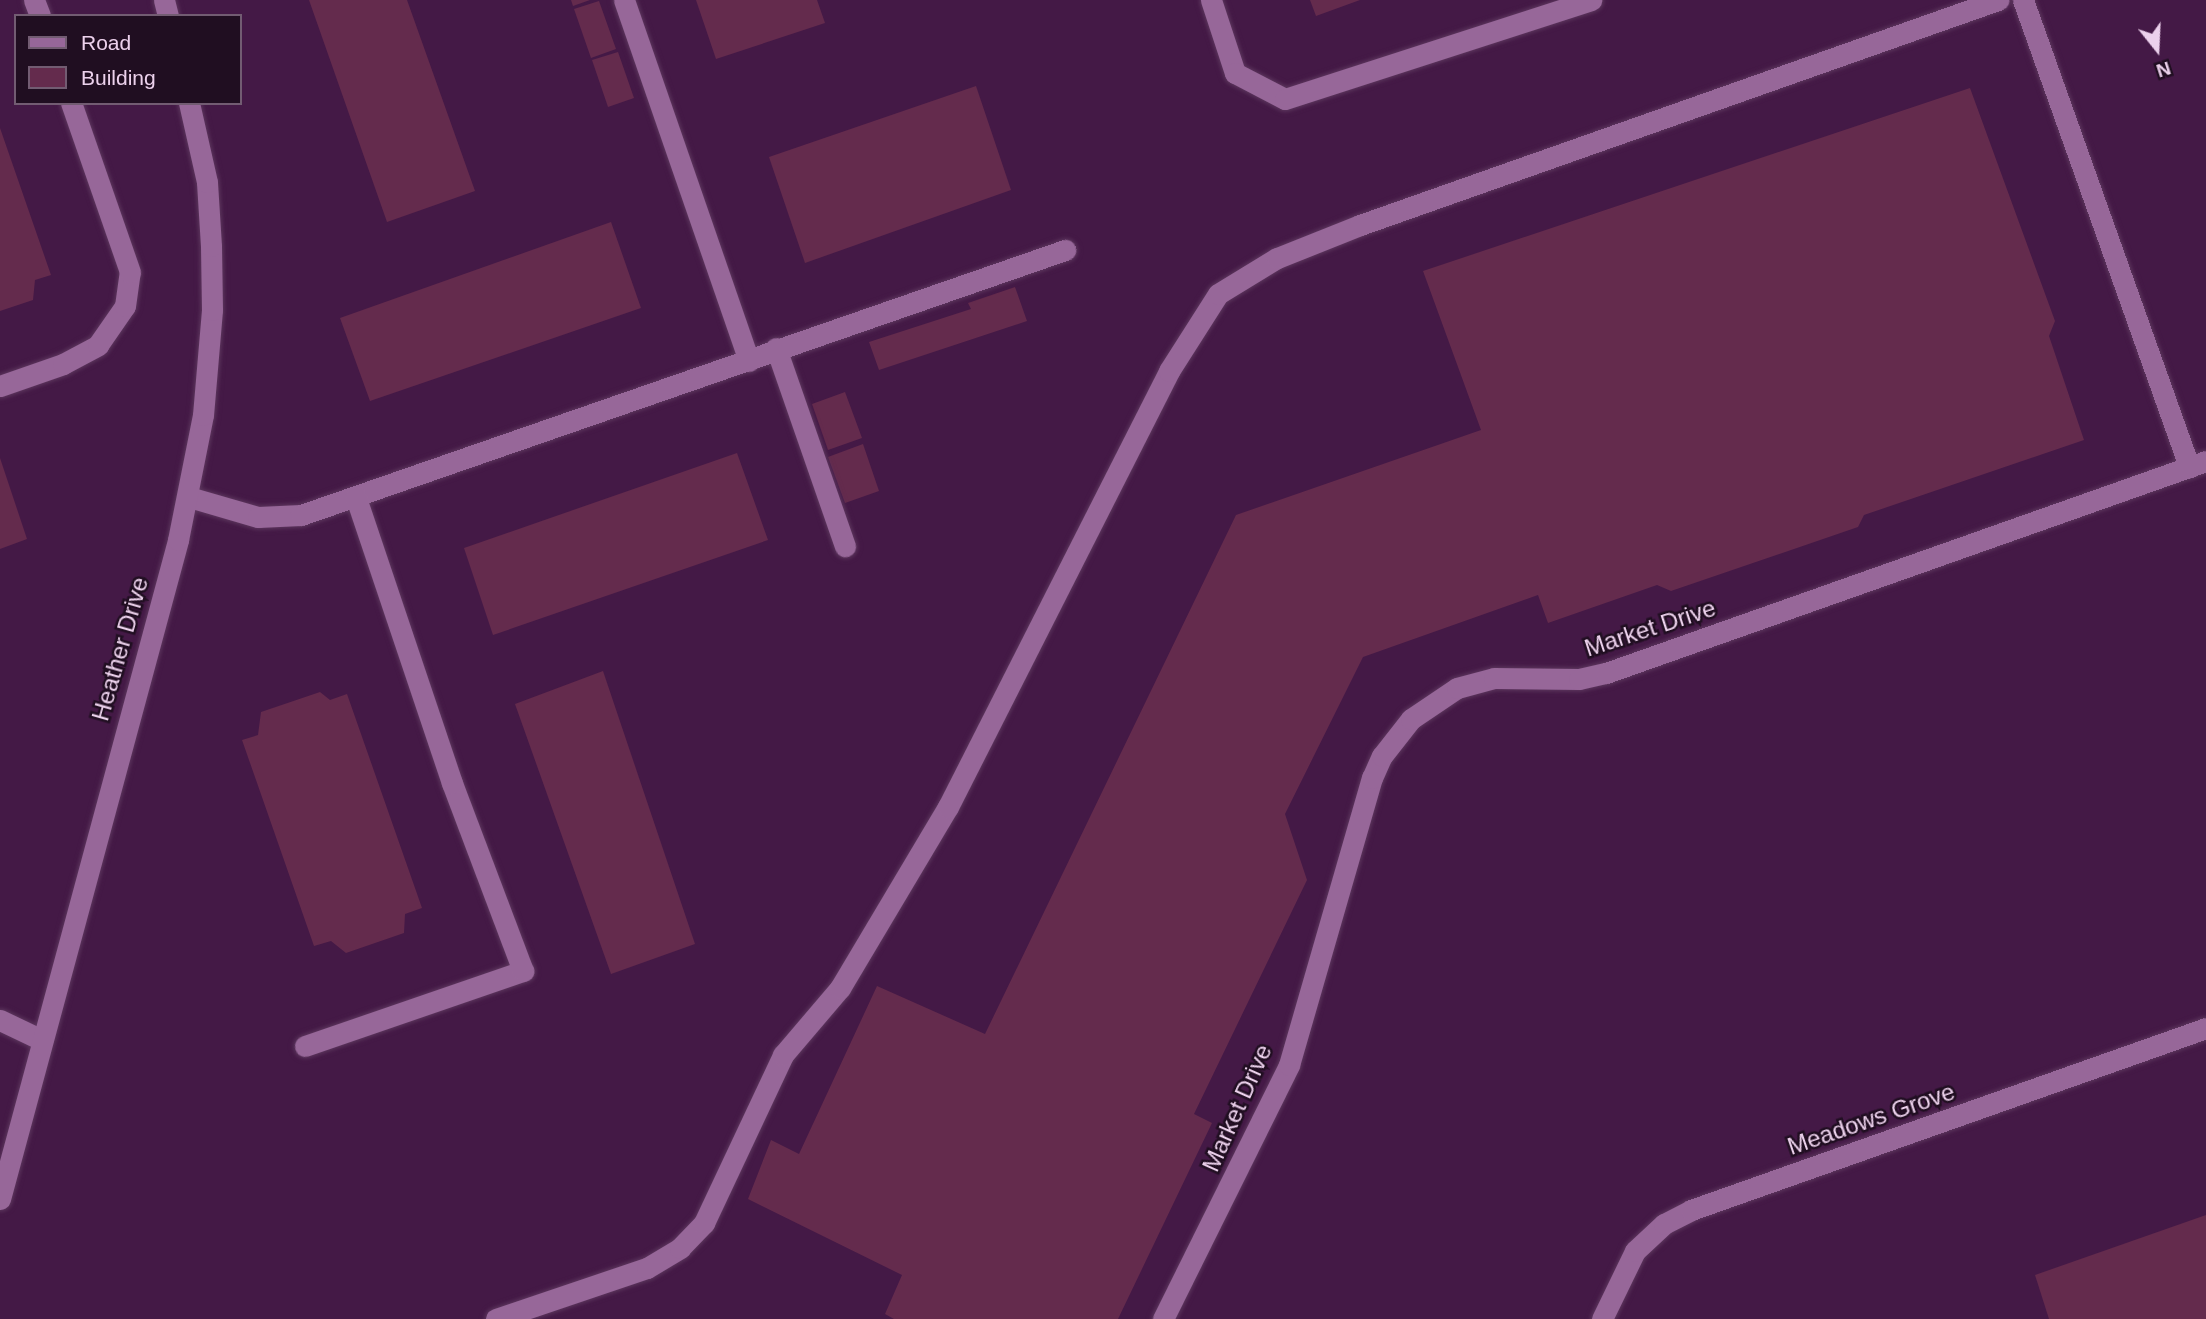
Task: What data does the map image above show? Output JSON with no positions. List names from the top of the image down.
{
  "streets": {
    "street": ["Market Drive", "Heather Drive", "Meadows Grove"]
  },
  "legend": ["Road", "Building"],
  "north": "bottom"
}
